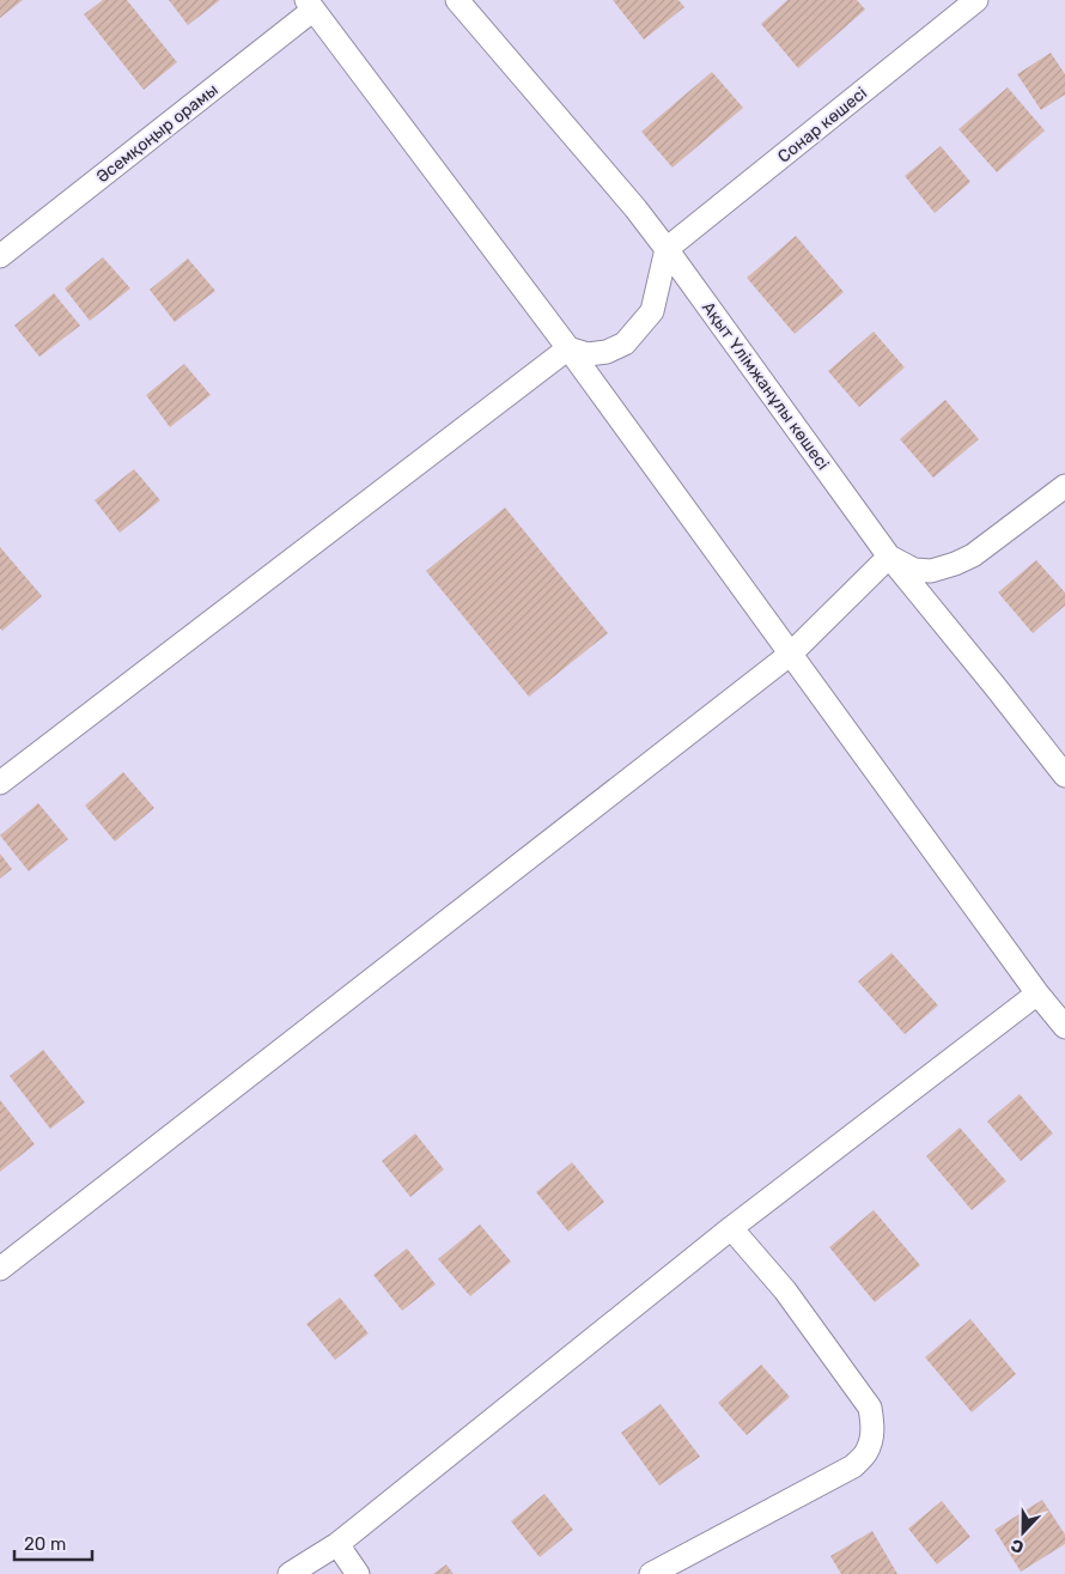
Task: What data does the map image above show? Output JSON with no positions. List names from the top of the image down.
{
  "streets": {
    "street": ["Сонар көшесі", "Әсемқоңыр орамы", "Ақыт Үлімжанұлы көшесі"]
  },
  "crossings": [
    ["Сонар көшесі", "Ақыт Үлімжанұлы көшесі"]
  ],
  "scale_bar": "20 m",
  "north": "bottom"
}
